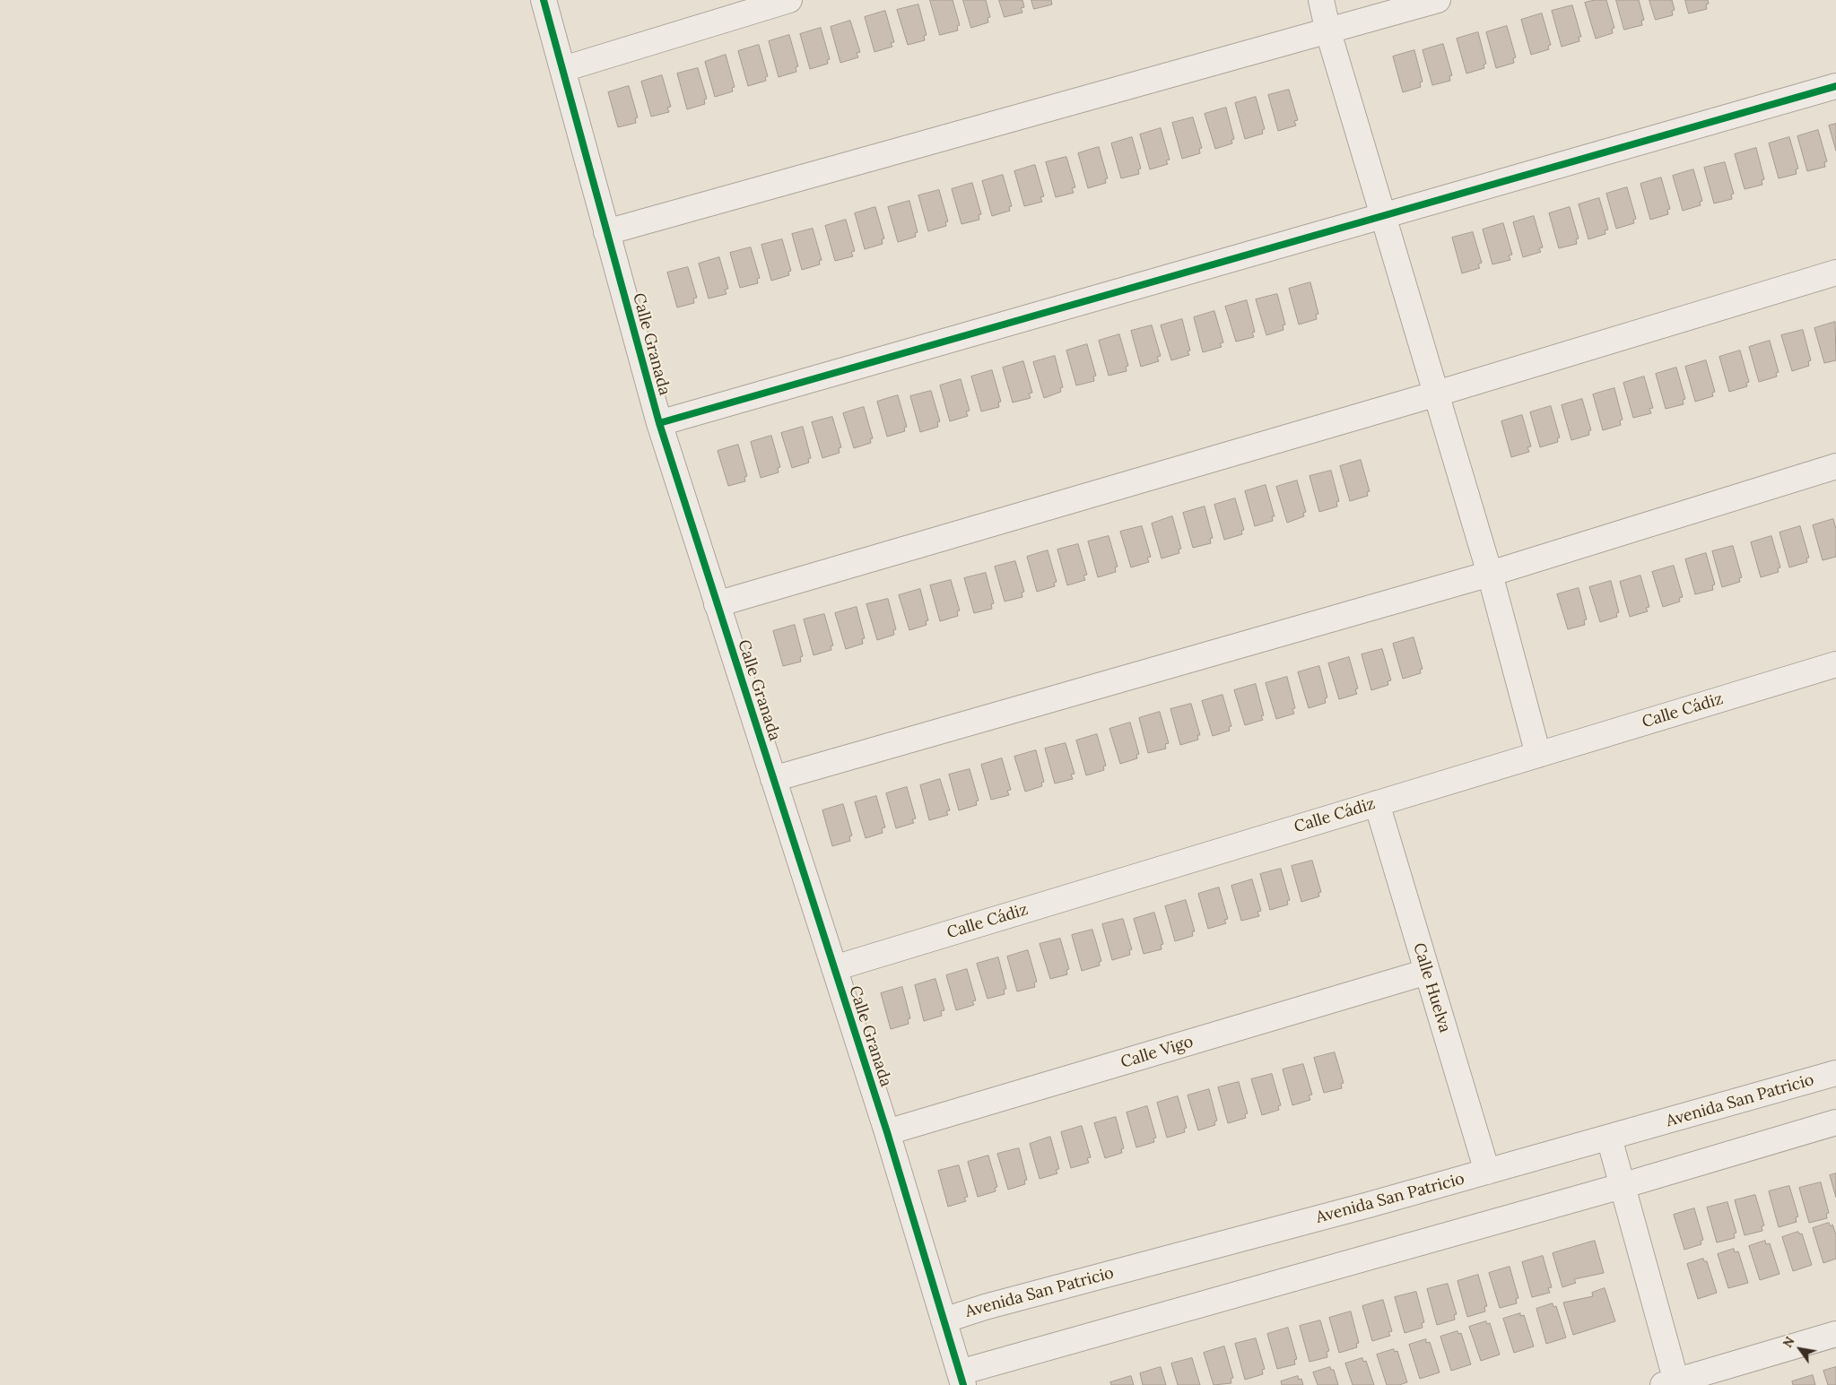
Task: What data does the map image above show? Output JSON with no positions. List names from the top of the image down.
{
  "streets": {
    "street": [
      "Calle Granada",
      "Calle Cádiz",
      "Calle Huelva",
      "Calle Vigo",
      "Avenida San Patricio"
    ]
  },
  "crossings": [
    ["Calle Granada", "Calle Cádiz"],
    ["Calle Granada", "Calle Vigo"],
    ["Calle Granada", "Avenida San Patricio"],
    ["Calle Cádiz", "Calle Huelva"],
    ["Calle Huelva", "Calle Vigo"],
    ["Calle Huelva", "Avenida San Patricio"]
  ],
  "north": "top left"
}
